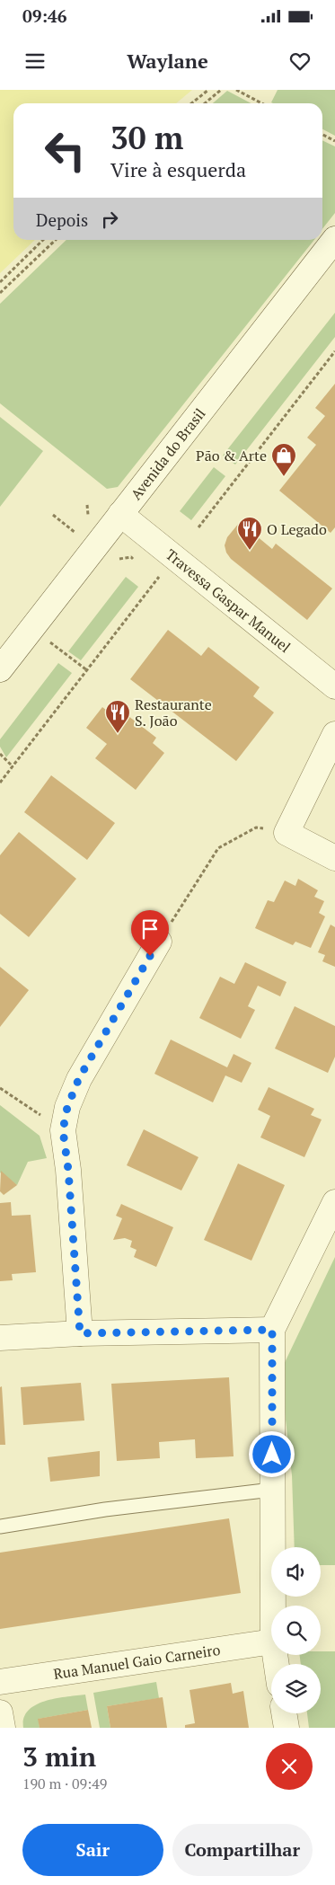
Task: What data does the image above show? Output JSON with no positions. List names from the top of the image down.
{
  "streets": {
    "street": ["Avenida do Brasil", "Travessa Gaspar Manuel", "Rua Manuel Gaio Carneiro"]
  },
  "crossings": [
    ["Avenida do Brasil", "Travessa Gaspar Manuel"]
  ],
  "places": {
    "shop": ["Pão & Arte"],
    "restaurant": ["O Legado", "Restaurante S. João"]
  },
  "page": {
    "status": "09:46",
    "header": "Waylane",
    "turn": ["30 m", "Vire à esquerda"],
    "then": "Depois",
    "heading": ["3 min", "190 m · 09:49"],
    "buttons": ["Sair", "Compartilhar"]
  }
}
